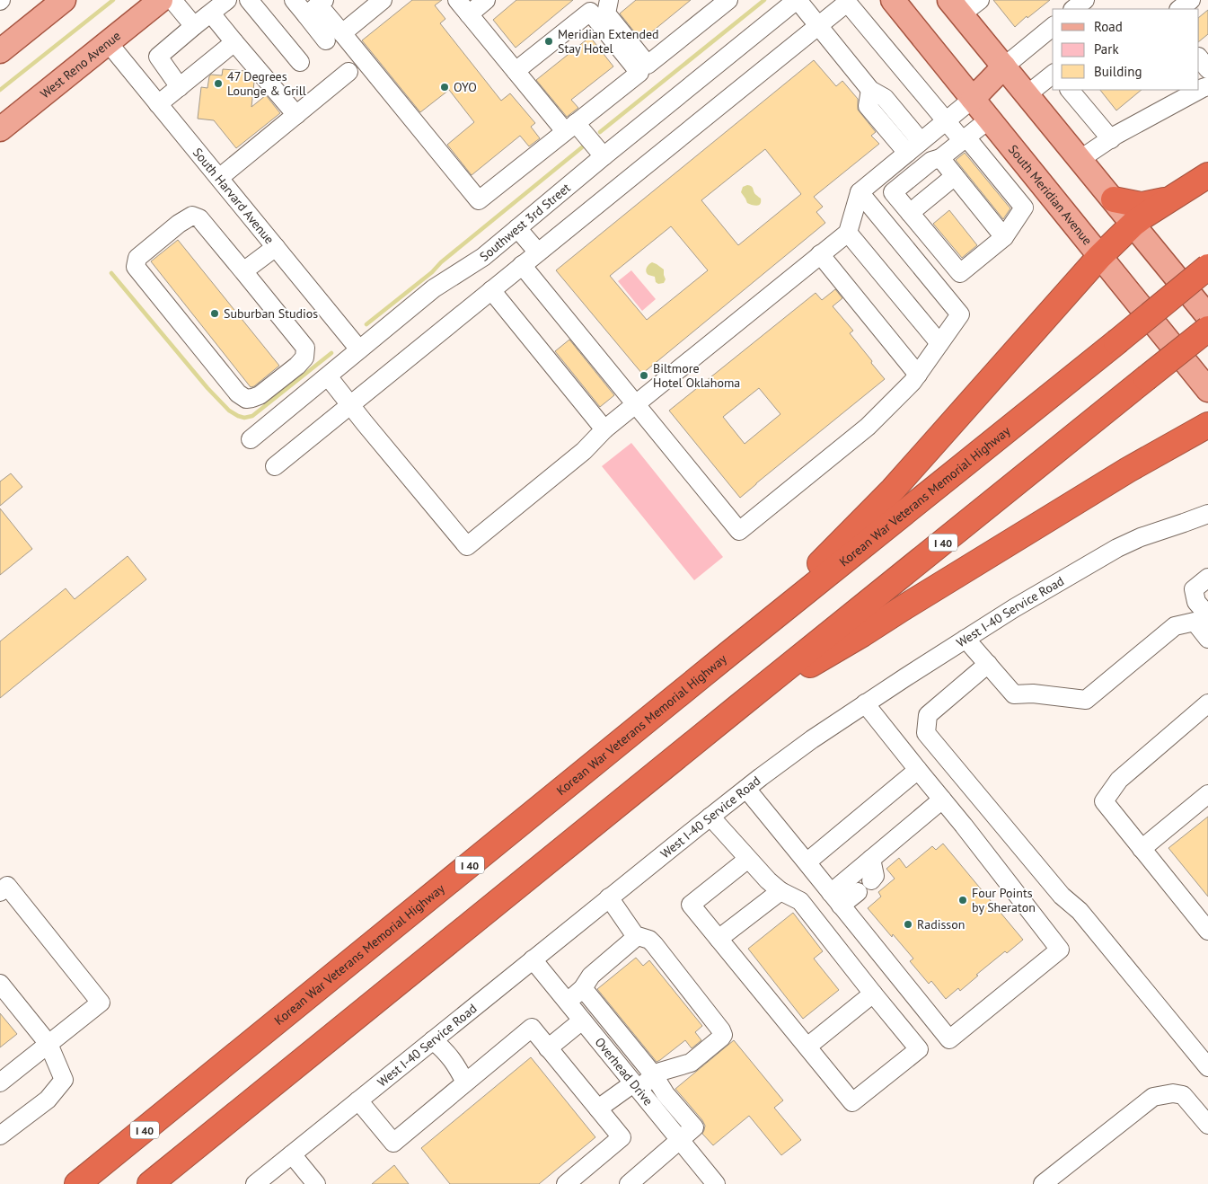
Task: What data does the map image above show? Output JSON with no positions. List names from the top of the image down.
{
  "streets": {
    "highway": ["Korean War Veterans Memorial Highway", "I 40"],
    "main road": ["West Reno Avenue", "South Meridian Avenue"],
    "street": [
      "South Harvard Avenue",
      "Southwest 3rd Street",
      "West I-40 Service Road",
      "Overhead Drive"
    ]
  },
  "crossings": [
    ["West Reno Avenue", "South Harvard Avenue"],
    ["South Harvard Avenue", "Southwest 3rd Street"],
    ["West I-40 Service Road", "Overhead Drive"]
  ],
  "places": [
    "Meridian Extended Stay Hotel",
    "47 Degrees Lounge & Grill",
    "OYO",
    "Suburban Studios",
    "Biltmore Hotel Oklahoma",
    "Four Points by Sheraton",
    "Radisson"
  ],
  "legend": ["Road", "Park", "Building"]
}
